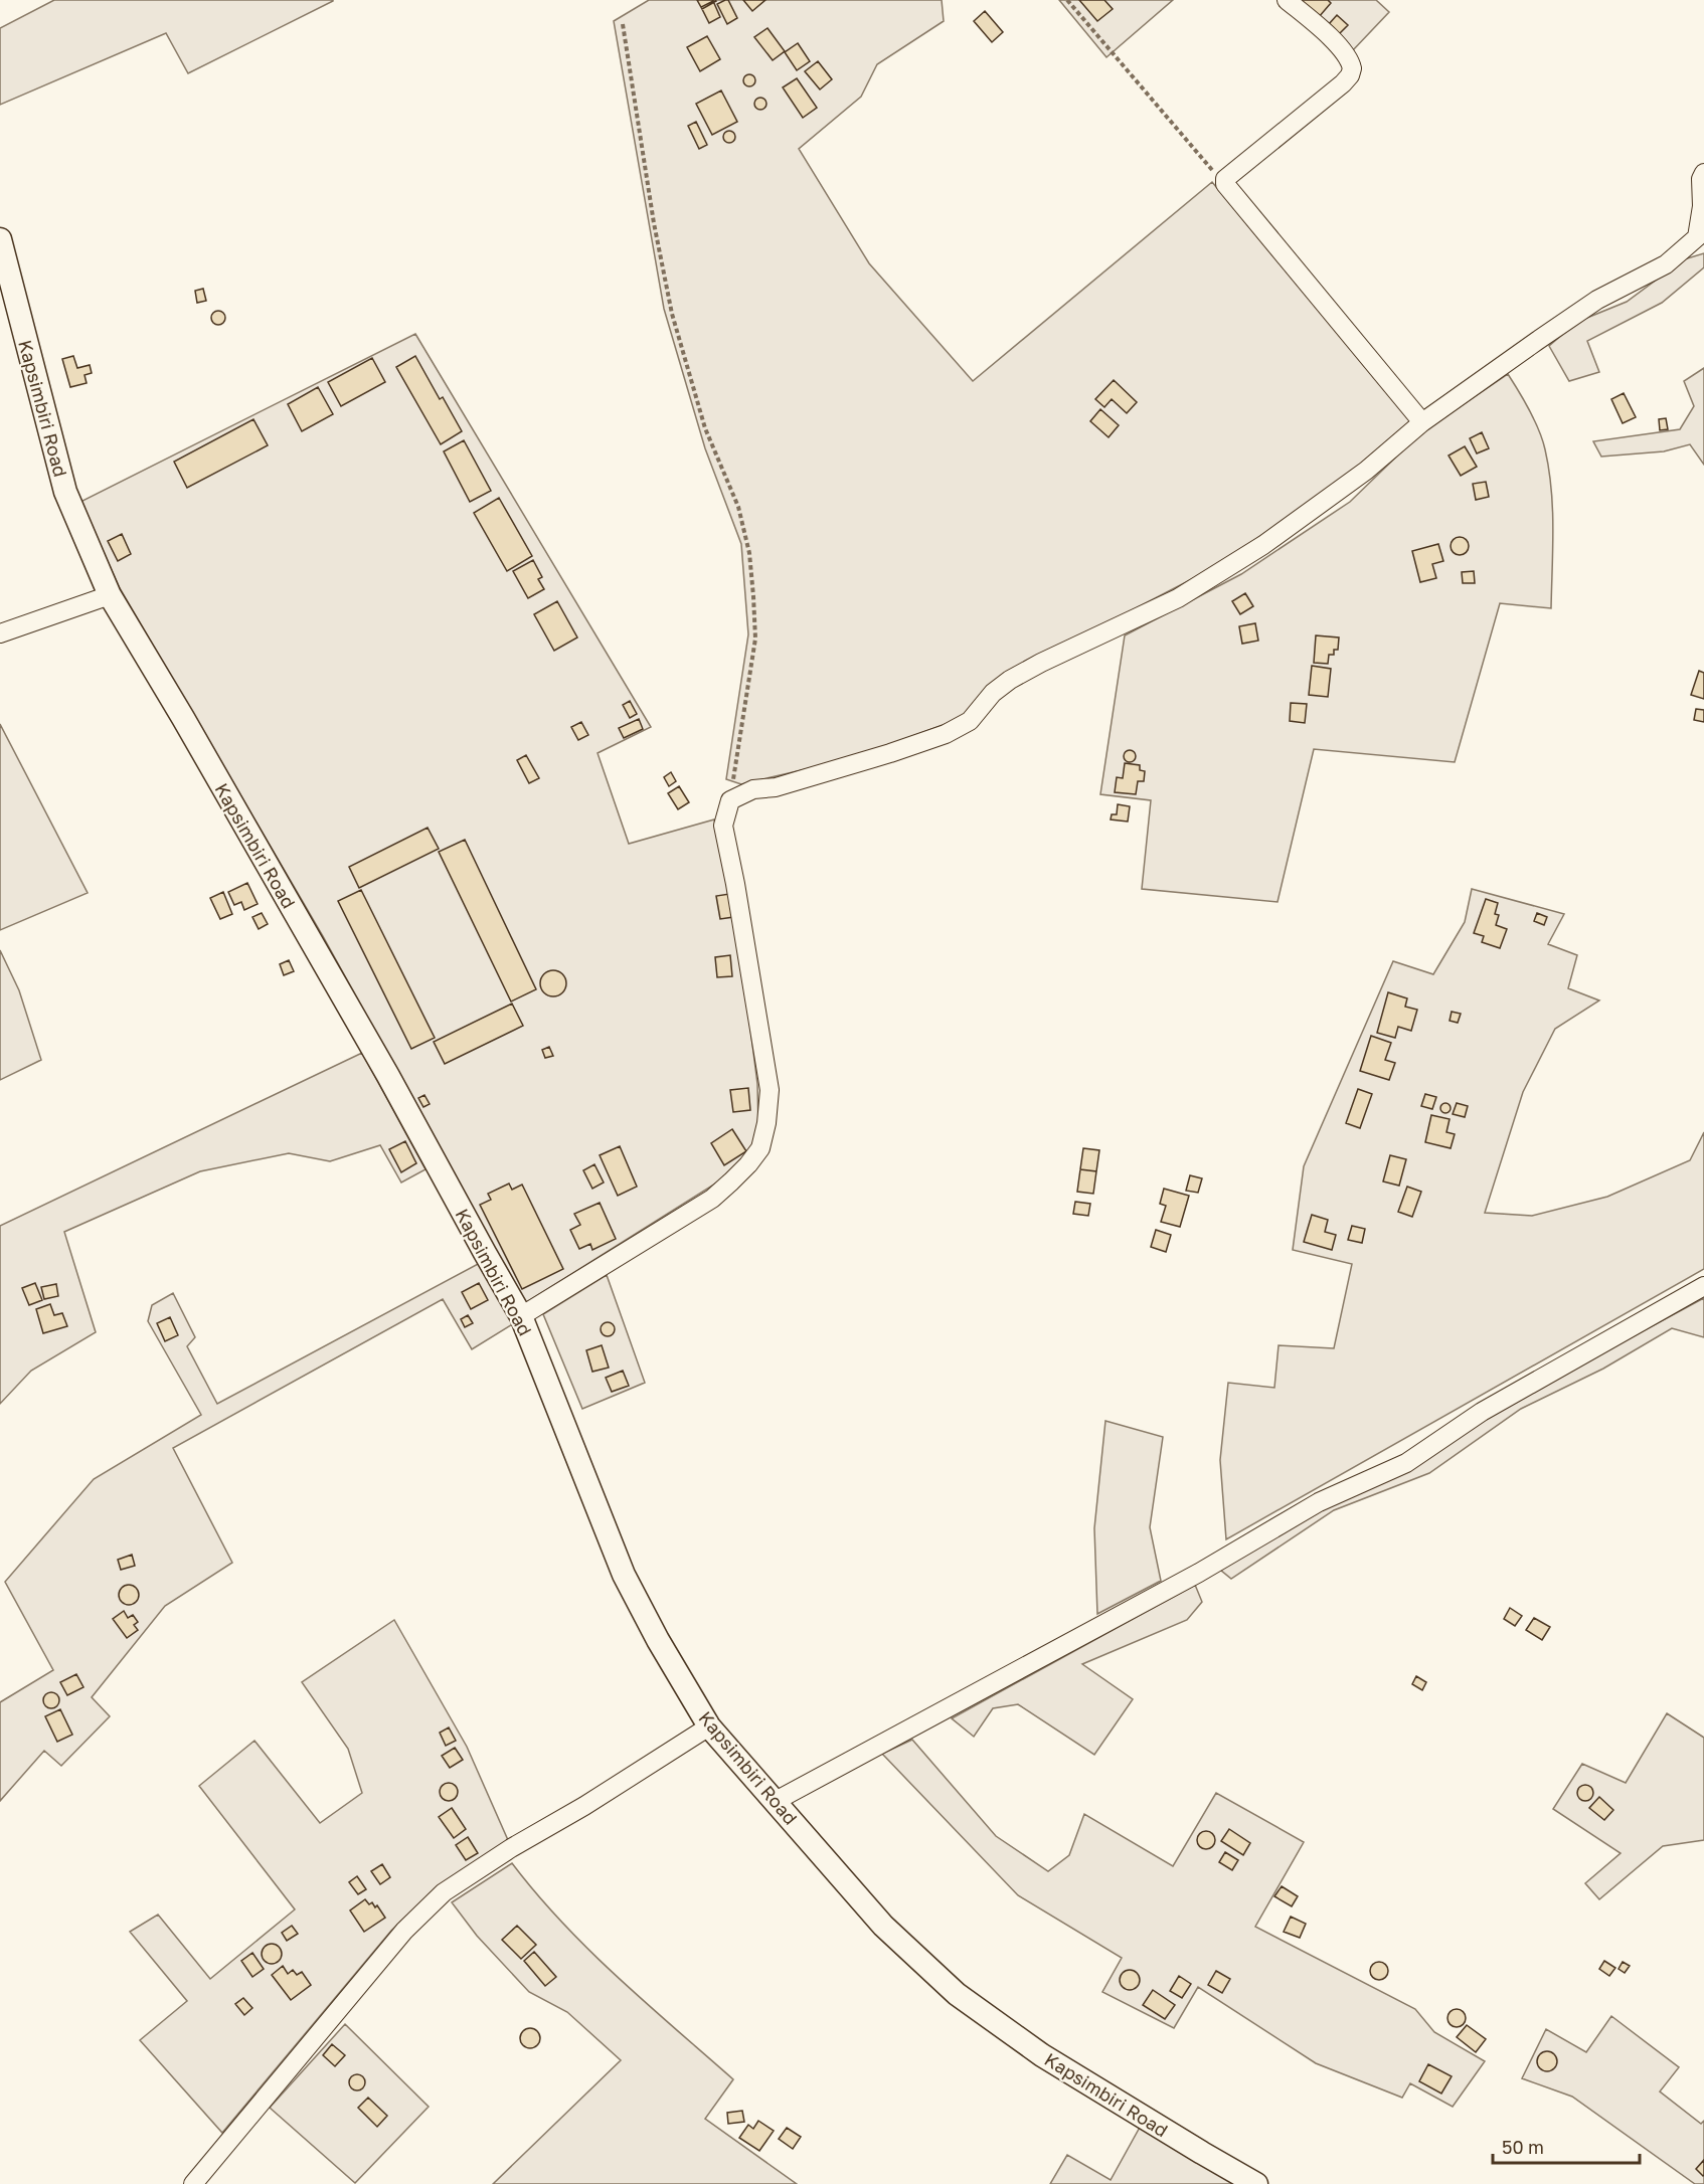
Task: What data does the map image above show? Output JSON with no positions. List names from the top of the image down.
{
  "streets": {
    "street": ["Kapsimbiri Road"]
  },
  "scale_bar": "50 m"
}
